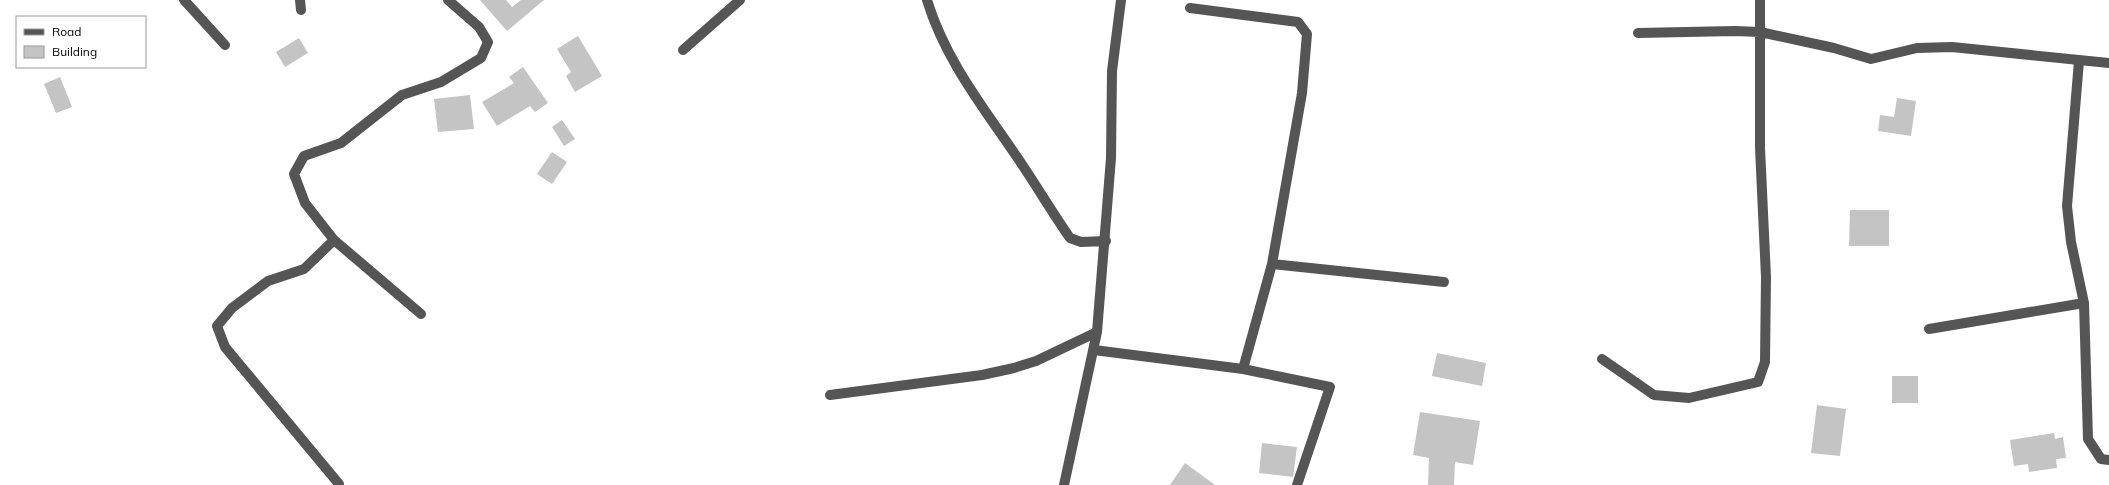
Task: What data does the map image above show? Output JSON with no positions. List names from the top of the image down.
{
  "legend": ["Road", "Building"]
}
